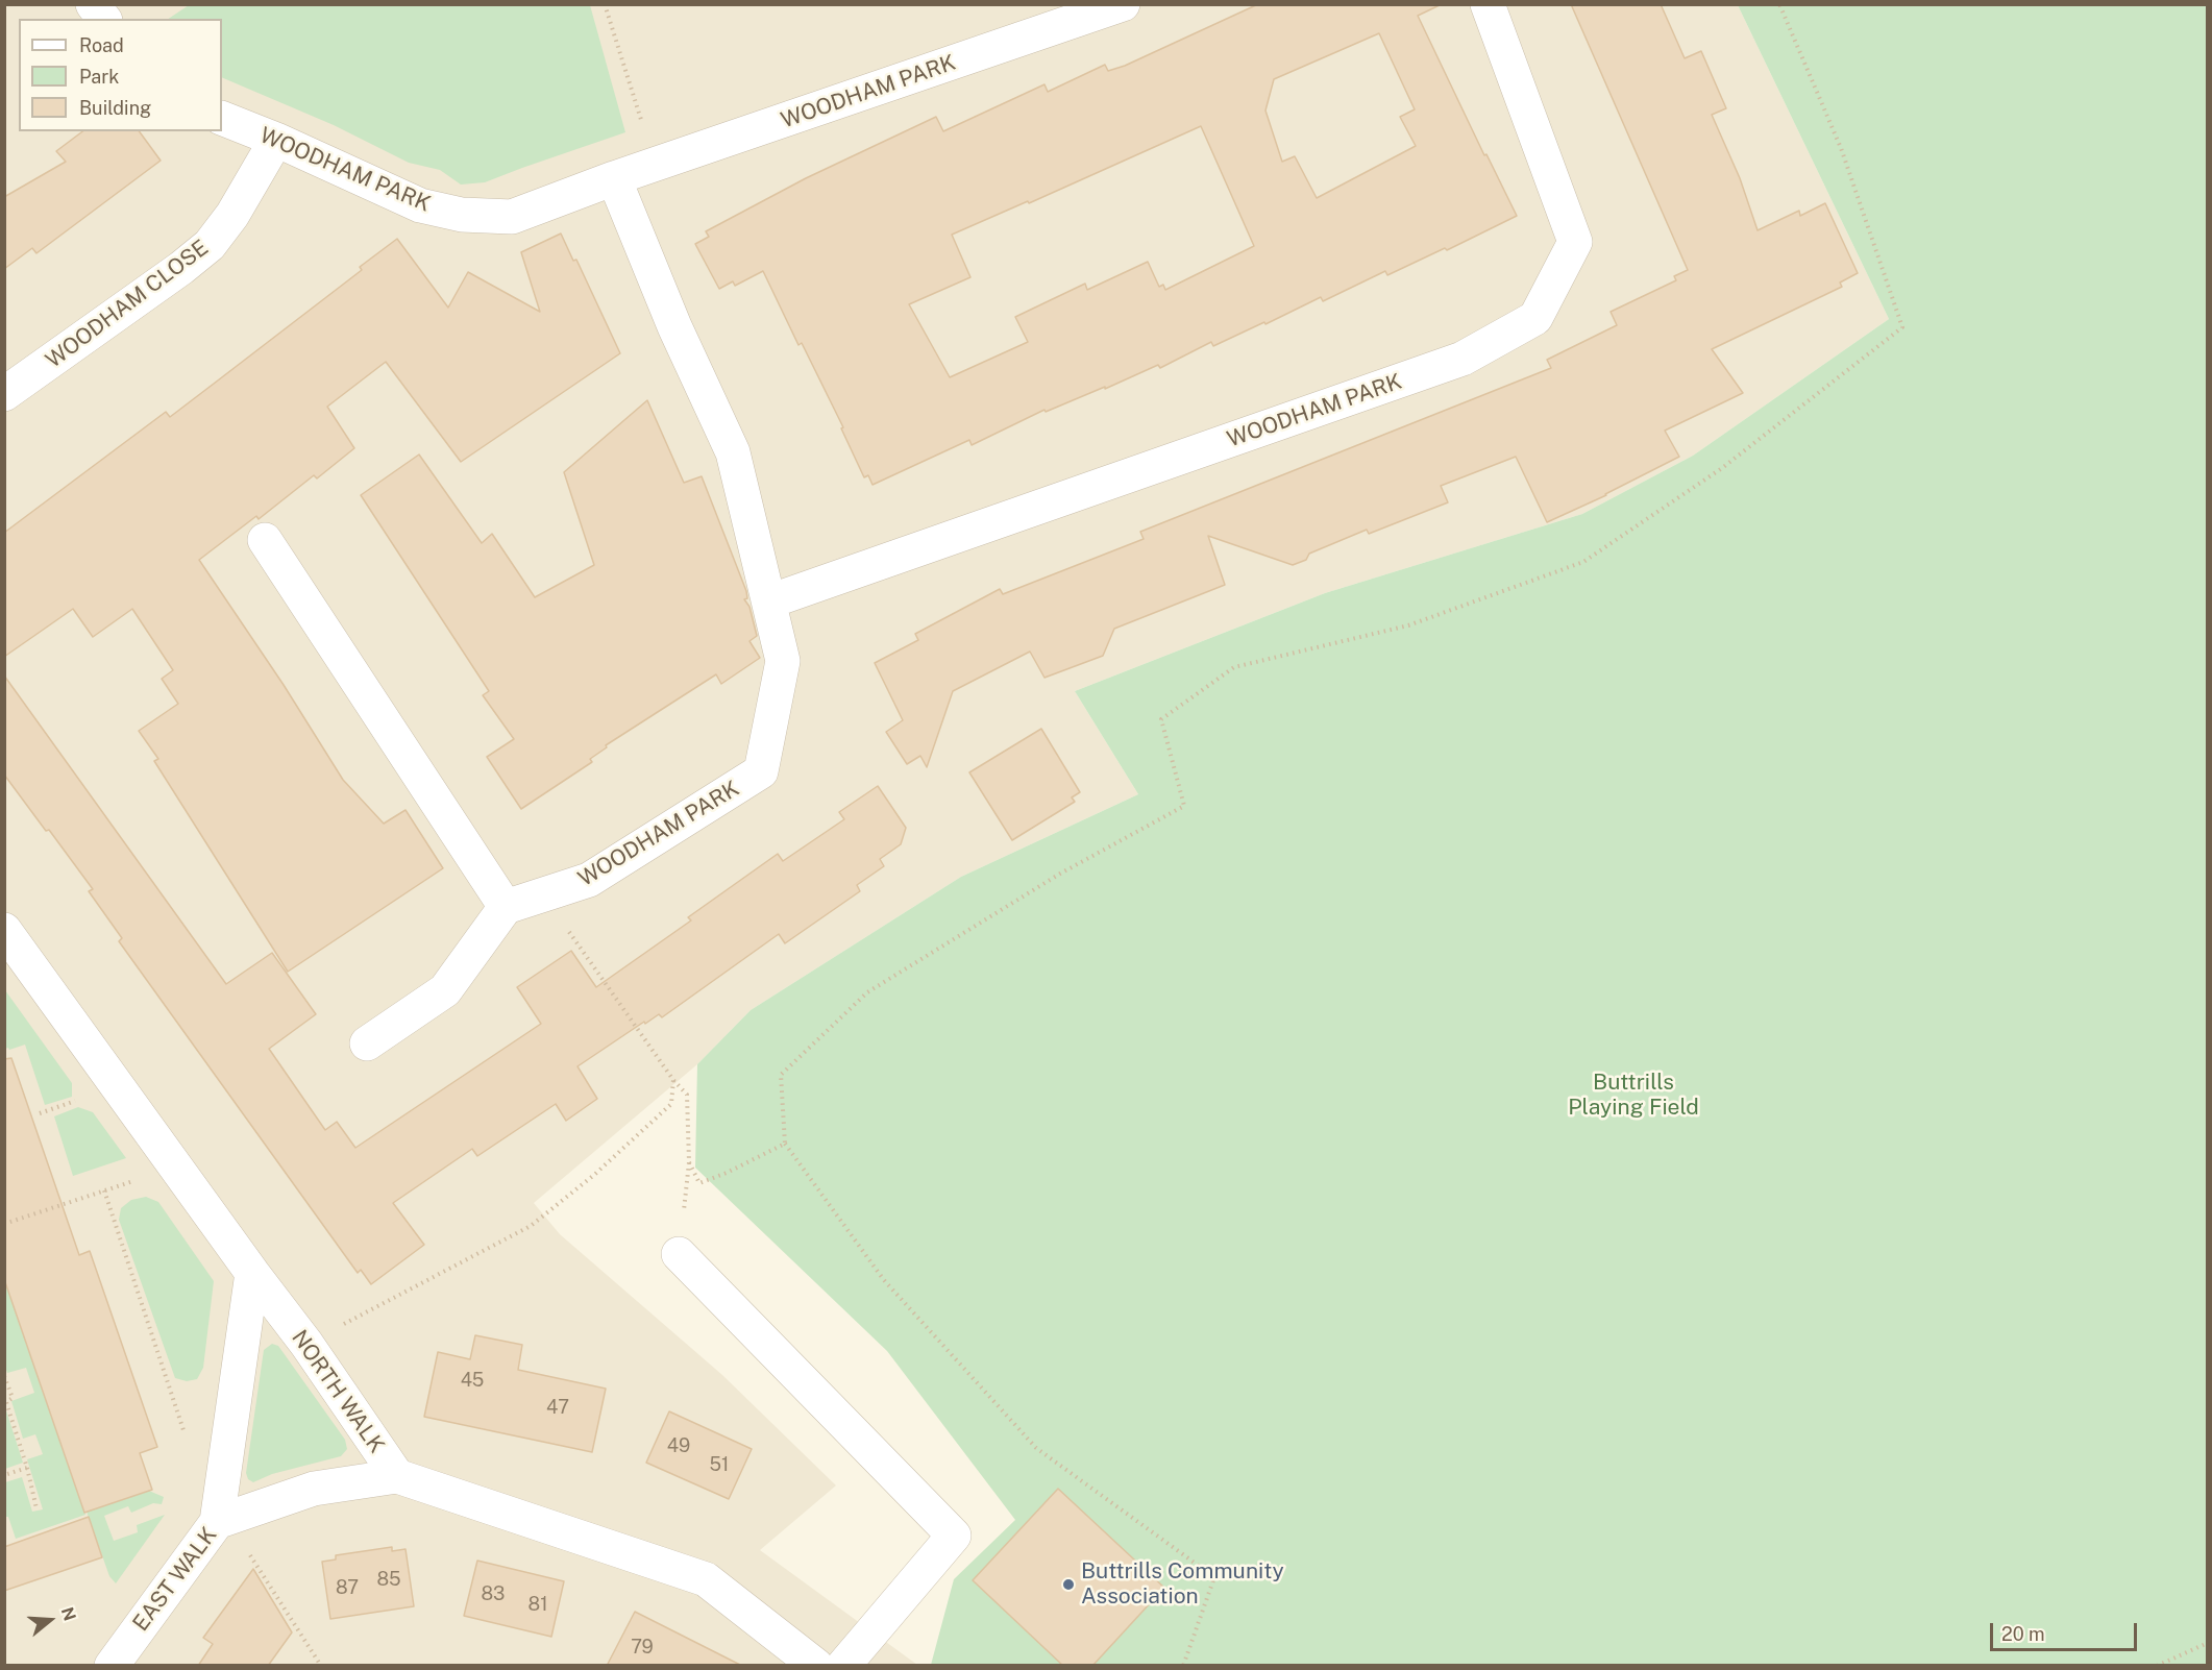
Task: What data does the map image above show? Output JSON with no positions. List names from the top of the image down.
{
  "streets": {
    "street": [
      "WOODHAM PARK",
      "WOODHAM CLOSE",
      "NORTH WALK",
      "EAST WALK"
    ]
  },
  "crossings": [
    ["WOODHAM PARK", "WOODHAM CLOSE"],
    ["NORTH WALK", "EAST WALK"]
  ],
  "parks": ["Buttrills Playing Field"],
  "places": ["Buttrills Community Association"],
  "house_numbers": [
    "45",
    "47",
    "49",
    "51",
    "85",
    "87",
    "83",
    "81",
    "79"
  ],
  "legend": ["Road", "Park", "Building"],
  "scale_bar": "20 m",
  "north": "right"
}
